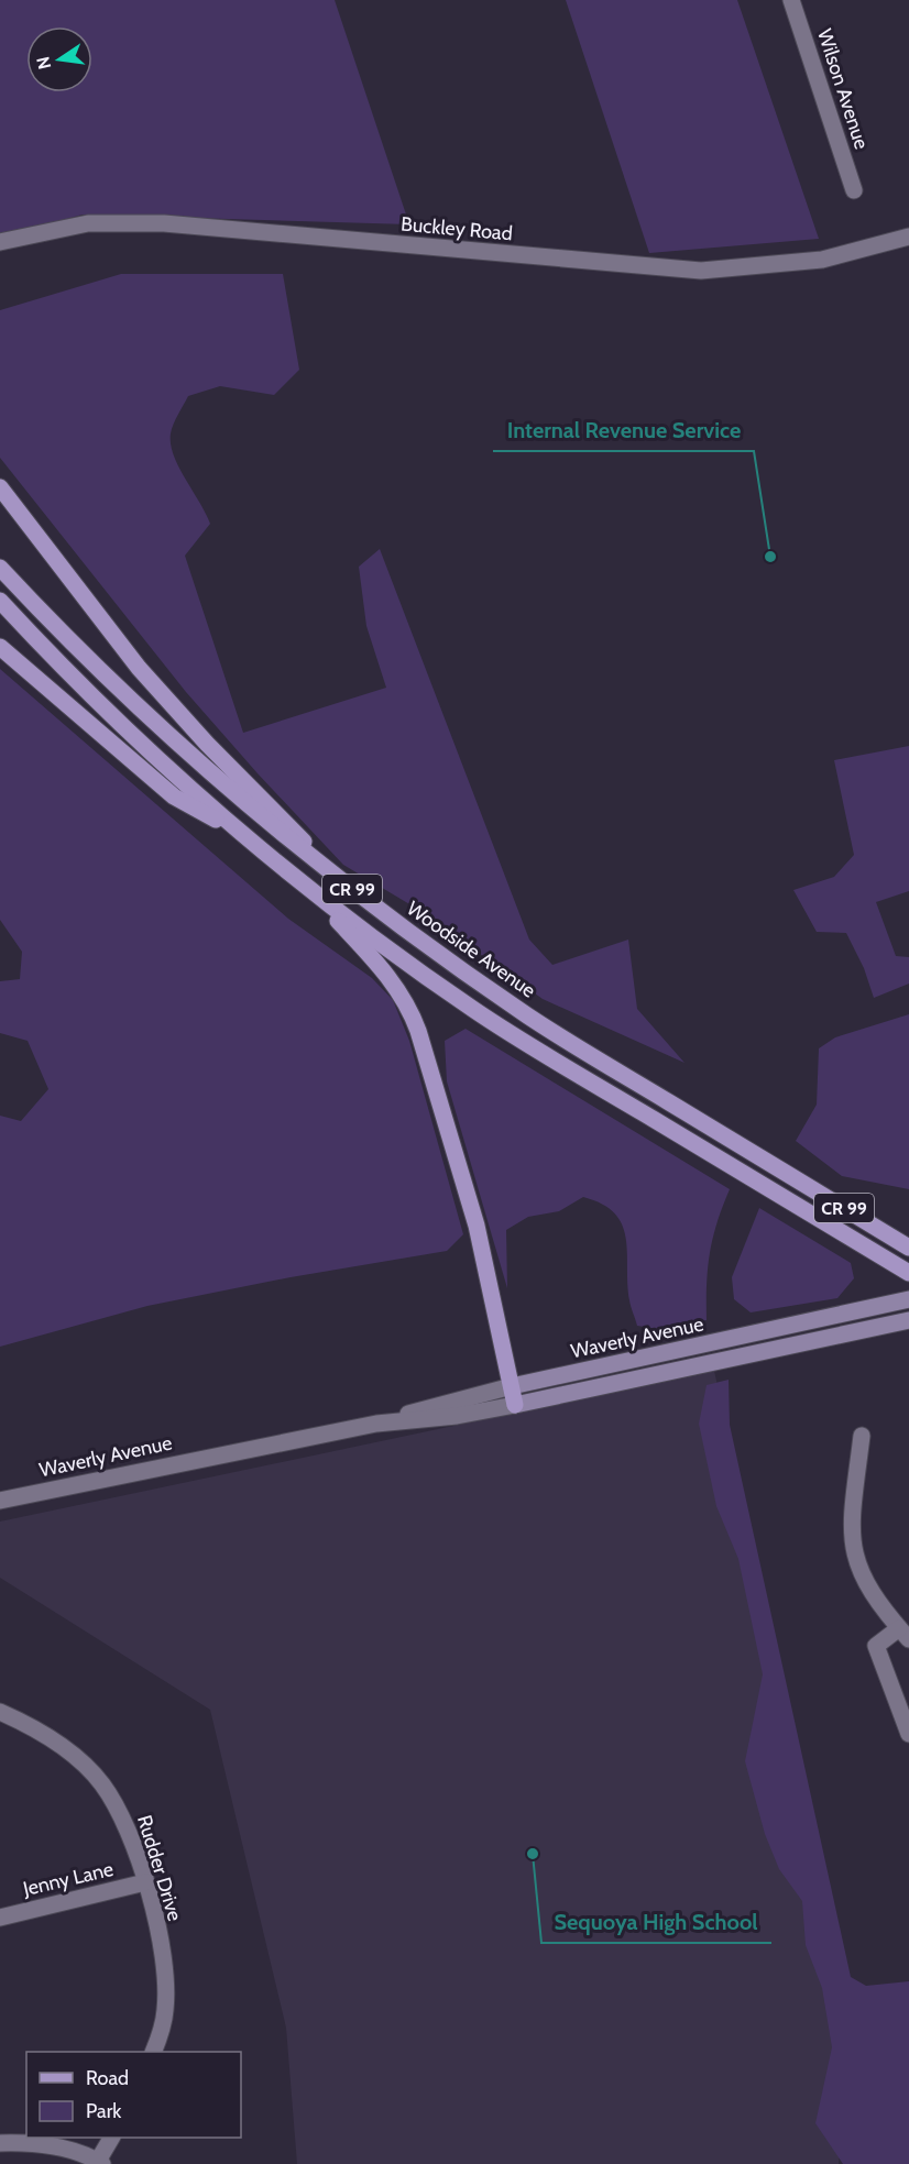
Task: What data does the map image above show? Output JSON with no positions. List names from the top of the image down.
{
  "streets": {
    "main road": ["CR 99", "Woodside Avenue", "Waverly Avenue"],
    "street": [
      "Wilson Avenue",
      "Buckley Road",
      "Rudder Drive",
      "Jenny Lane"
    ]
  },
  "crossings": [
    ["Rudder Drive", "Jenny Lane"]
  ],
  "places": ["Internal Revenue Service", "Sequoya High School"],
  "legend": ["Road", "Park"],
  "north": "left"
}
